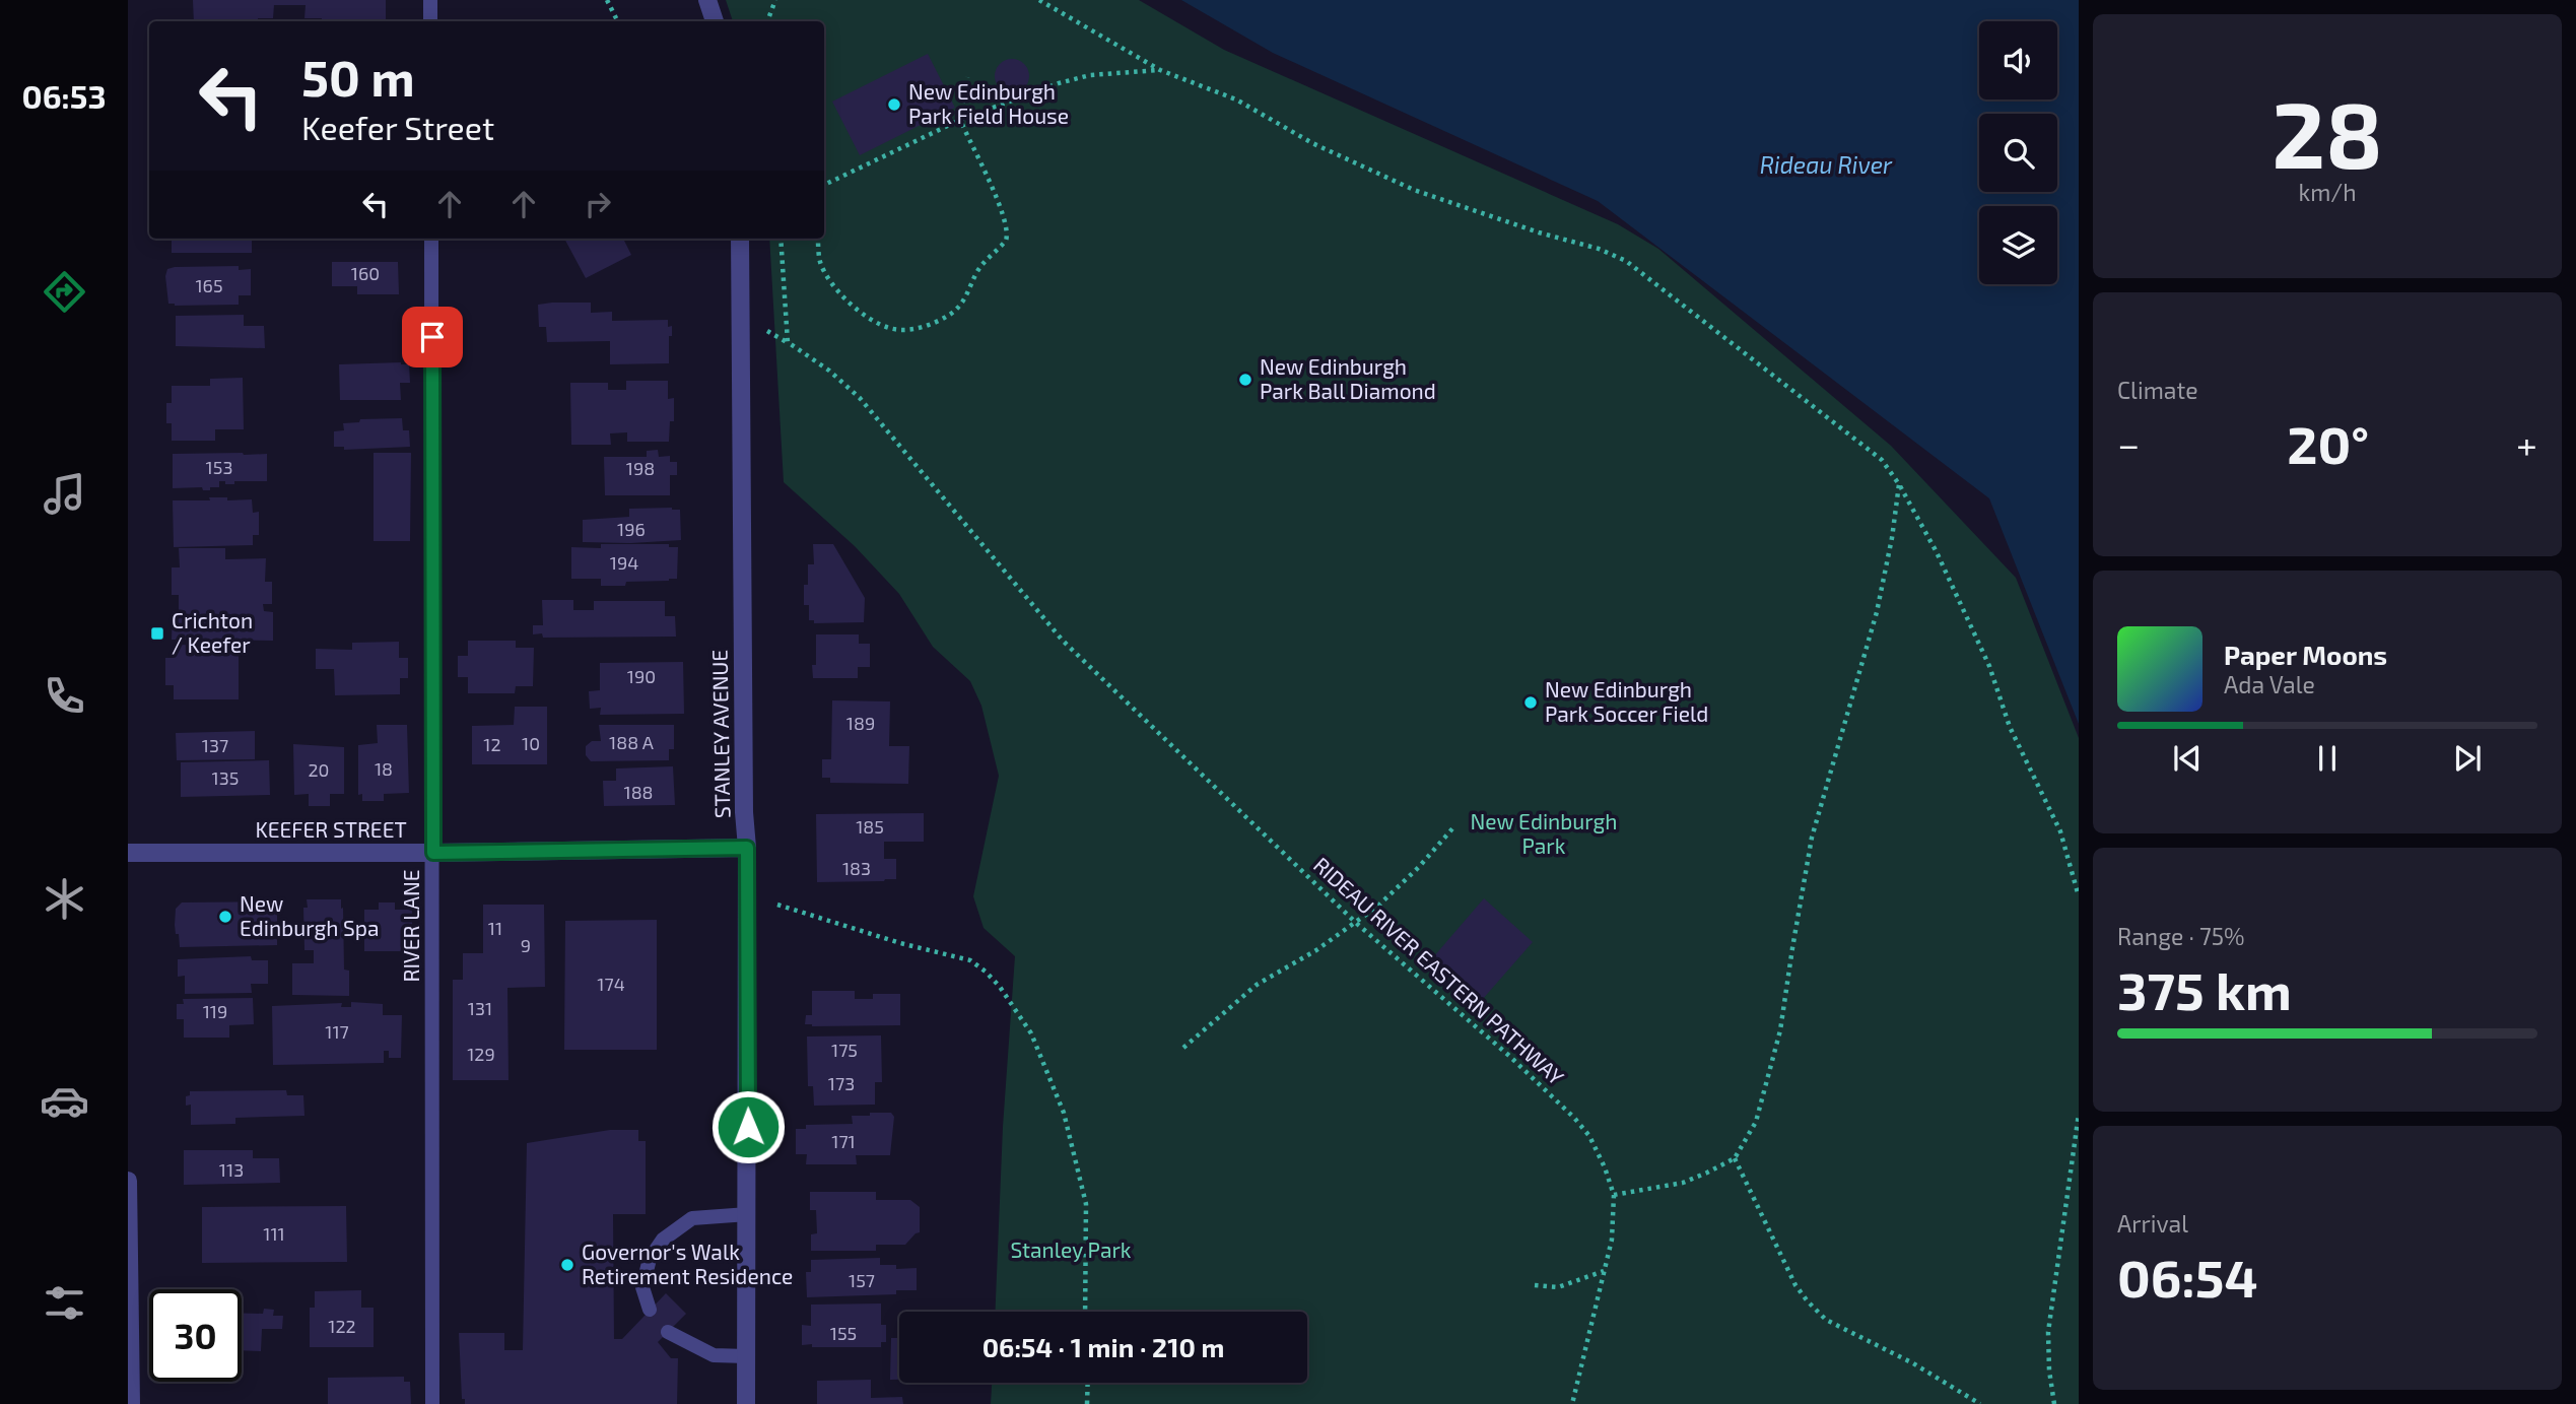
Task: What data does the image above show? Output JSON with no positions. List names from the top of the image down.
{
  "streets": {
    "street": ["STANLEY AVENUE", "KEEFER STREET"],
    "lane": ["RIVER LANE"],
    "path": ["RIDEAU RIVER EASTERN PATHWAY"]
  },
  "crossings": [
    ["STANLEY AVENUE", "KEEFER STREET"],
    ["KEEFER STREET", "RIVER LANE"]
  ],
  "water": ["Rideau River"],
  "parks": ["New Edinburgh Park", "Stanley Park"],
  "places": {
    "other": [
      "New Edinburgh Park Field House",
      "New Edinburgh Park Ball Diamond",
      "New Edinburgh Park Soccer Field",
      "New Edinburgh Spa",
      "Governor's Walk Retirement Residence"
    ],
    "transit": ["Crichton / Keefer"]
  },
  "house_numbers": [
    "160",
    "165",
    "153",
    "198",
    "196",
    "194",
    "190",
    "189",
    "188 A",
    "10",
    "12",
    "137",
    "18",
    "20",
    "135",
    "188",
    "185",
    "183",
    "11",
    "9",
    "174",
    "131",
    "119",
    "117",
    "175",
    "129",
    "173",
    "171",
    "113",
    "111",
    "157",
    "122",
    "155"
  ],
  "page": {
    "tabs": "06:53",
    "tile": [
      ["28", "km/h"],
      "Climate",
      ["Range · 75%", "375 km"],
      ["Arrival", "06:54"]
    ],
    "turn": ["50 m", "Keefer Street"],
    "heat": ["−", "20°", "+"],
    "song": ["Paper Moons", "Ada Vale"],
    "limit": "30",
    "trip": "06:54 · 1 min · 210 m"
  }
}
